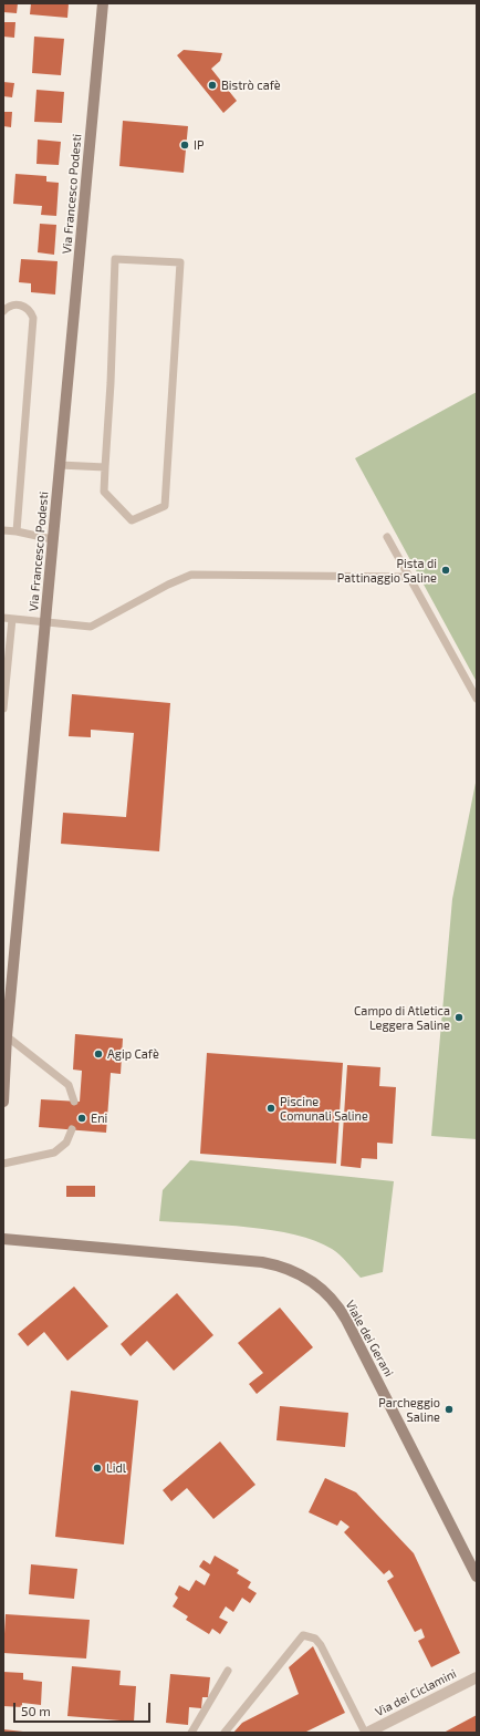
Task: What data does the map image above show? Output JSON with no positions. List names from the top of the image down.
{
  "streets": {
    "main road": ["Via Francesco Podesti", "Viale dei Gerani"],
    "street": ["Via dei Ciclamini"]
  },
  "places": [
    "Bistrò cafè",
    "IP",
    "Pista di Pattinaggio Saline",
    "Campo di Atletica Leggera Saline",
    "Agip Cafè",
    "Piscine Comunali Saline",
    "Eni",
    "Parcheggio Saline",
    "Lidl"
  ],
  "scale_bar": "50 m"
}
